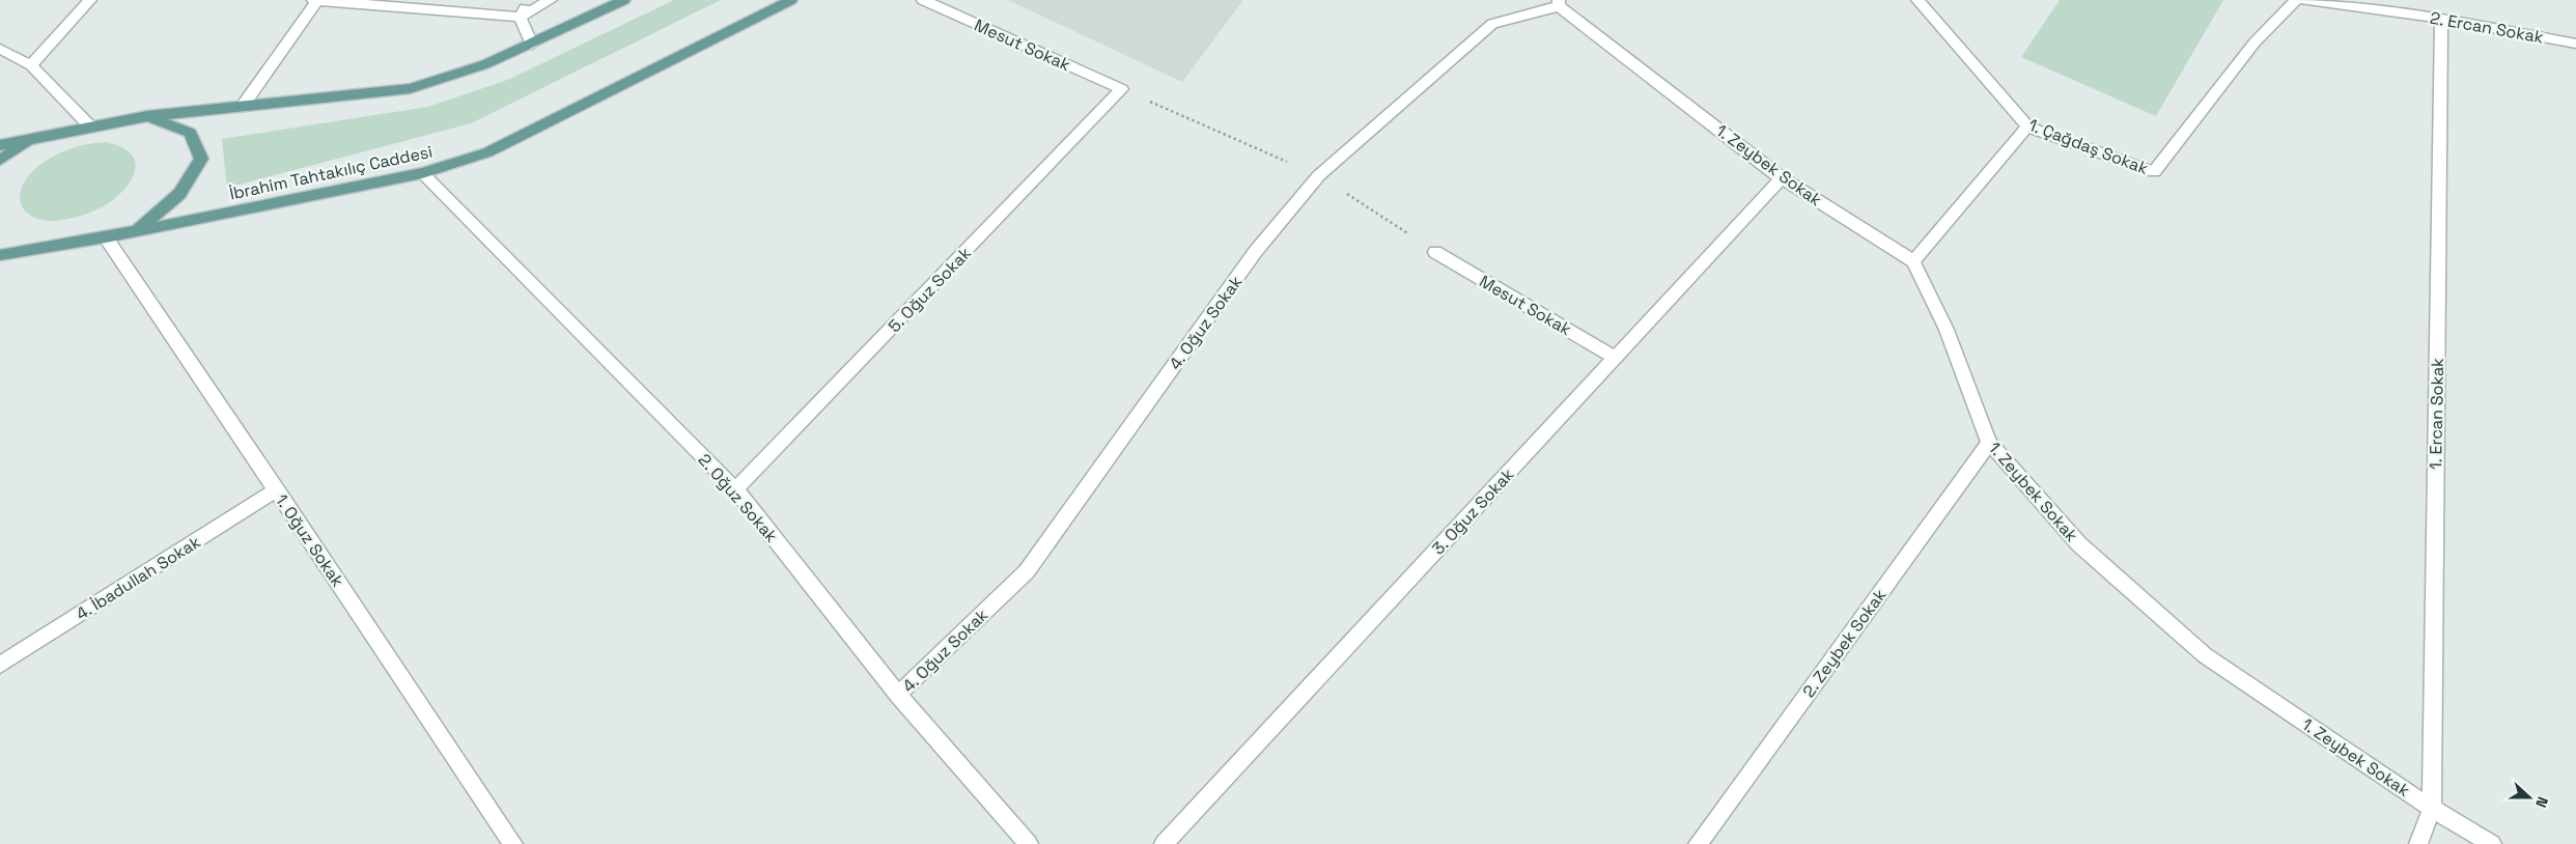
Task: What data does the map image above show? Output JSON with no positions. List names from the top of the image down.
{
  "streets": {
    "main road": ["İbrahim Tahtakılıç Caddesi"],
    "street": [
      "2. Ercan Sokak",
      "Mesut Sokak",
      "1. Çağdaş Sokak",
      "1. Zeybek Sokak",
      "5. Oğuz Sokak",
      "4. Oğuz Sokak",
      "1. Ercan Sokak",
      "2. Oğuz Sokak",
      "3. Oğuz Sokak",
      "1. Oğuz Sokak",
      "4. İbadullah Sokak",
      "2. Zeybek Sokak"
    ]
  },
  "crossings": [
    ["2. Ercan Sokak", "1. Ercan Sokak"],
    ["Mesut Sokak", "5. Oğuz Sokak"],
    ["Mesut Sokak", "3. Oğuz Sokak"],
    ["1. Zeybek Sokak", "4. Oğuz Sokak"],
    ["1. Zeybek Sokak", "1. Ercan Sokak"],
    ["1. Zeybek Sokak", "3. Oğuz Sokak"],
    ["1. Zeybek Sokak", "2. Zeybek Sokak"],
    ["İbrahim Tahtakılıç Caddesi", "2. Oğuz Sokak"],
    ["İbrahim Tahtakılıç Caddesi", "1. Oğuz Sokak"],
    ["5. Oğuz Sokak", "2. Oğuz Sokak"],
    ["4. Oğuz Sokak", "2. Oğuz Sokak"],
    ["1. Oğuz Sokak", "4. İbadullah Sokak"]
  ],
  "north": "right"
}
